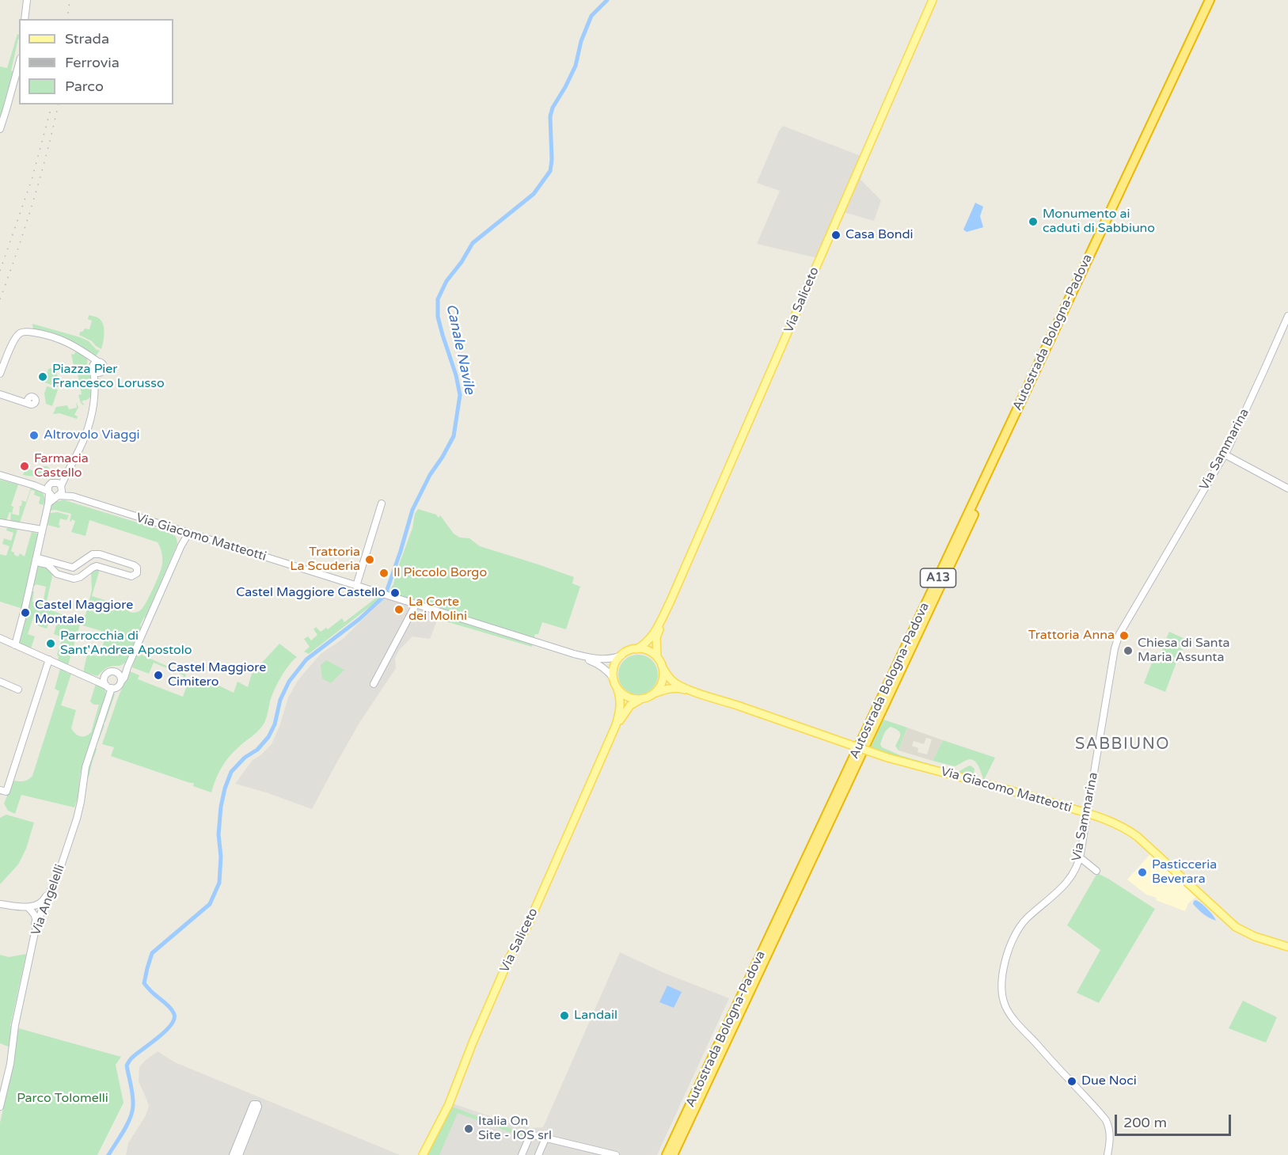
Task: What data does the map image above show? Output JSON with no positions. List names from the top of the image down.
{
  "streets": {
    "highway": ["Autostrada Bologna-Padova", "A13"],
    "main road": ["Via Saliceto", "Via Giacomo Matteotti"],
    "street": ["Via Sammarina", "Via Angelelli"]
  },
  "crossings": [
    ["Via Saliceto", "Via Giacomo Matteotti"],
    ["Via Sammarina", "Via Giacomo Matteotti"]
  ],
  "districts": ["SABBIUNO"],
  "water": ["Canale Navile"],
  "parks": ["Parco Tolomelli"],
  "places": [
    "Monumento ai caduti di Sabbiuno",
    "Casa Bondi",
    "Piazza Pier Francesco Lorusso",
    "Altrovolo Viaggi",
    "Farmacia Castello",
    "Trattoria La Scuderia",
    "Il Piccolo Borgo",
    "Castel Maggiore Castello",
    "La Corte dei Molini",
    "Castel Maggiore Montale",
    "Trattoria Anna",
    "Parrocchia di Sant'Andrea Apostolo",
    "Chiesa di Santa Maria Assunta",
    "Castel Maggiore Cimitero",
    "Pasticceria Beverara",
    "Landail",
    "Due Noci",
    "Italia On Site - IOS srl"
  ],
  "legend": ["Strada", "Ferrovia", "Parco"],
  "scale_bar": "200 m"
}
